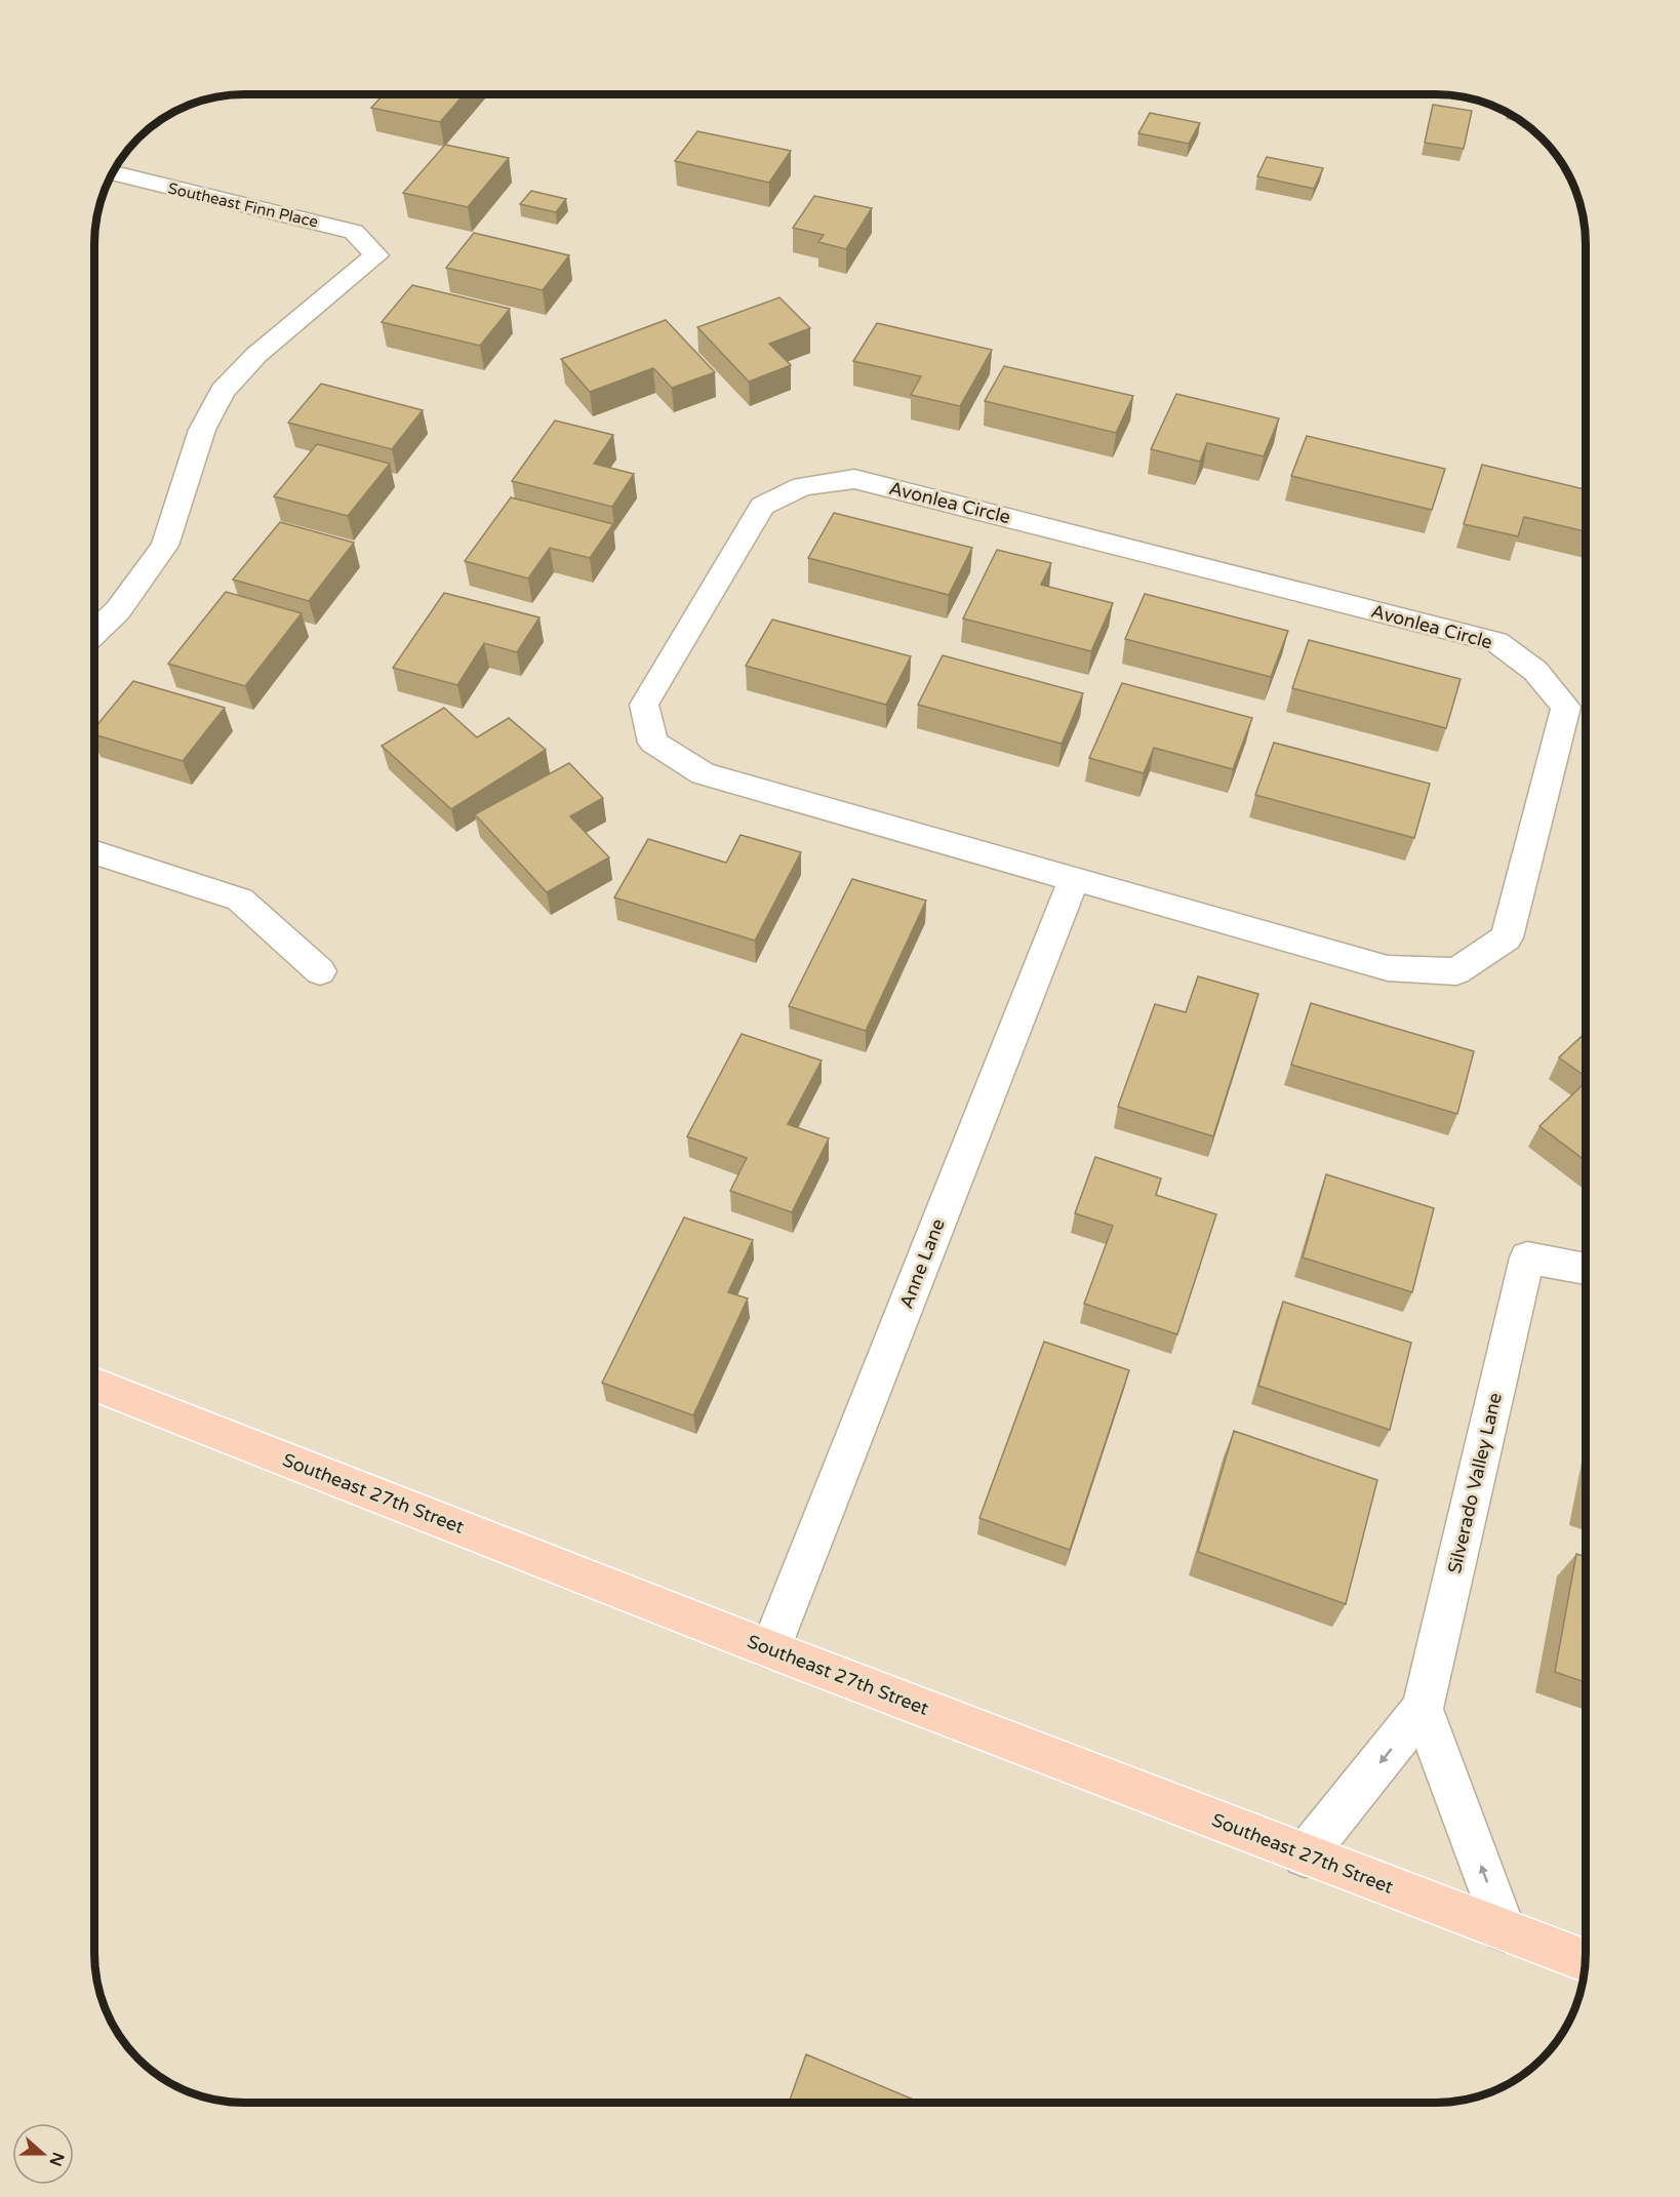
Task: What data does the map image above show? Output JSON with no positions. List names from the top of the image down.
{
  "streets": {
    "main road": ["Southeast 27th Street"],
    "street": [
      "Southeast Finn Place",
      "Avonlea Circle",
      "Anne Lane",
      "Silverado Valley Lane"
    ]
  },
  "crossings": [
    ["Avonlea Circle", "Anne Lane"],
    ["Anne Lane", "Southeast 27th Street"],
    ["Silverado Valley Lane", "Southeast 27th Street"]
  ],
  "north": "right"
}
